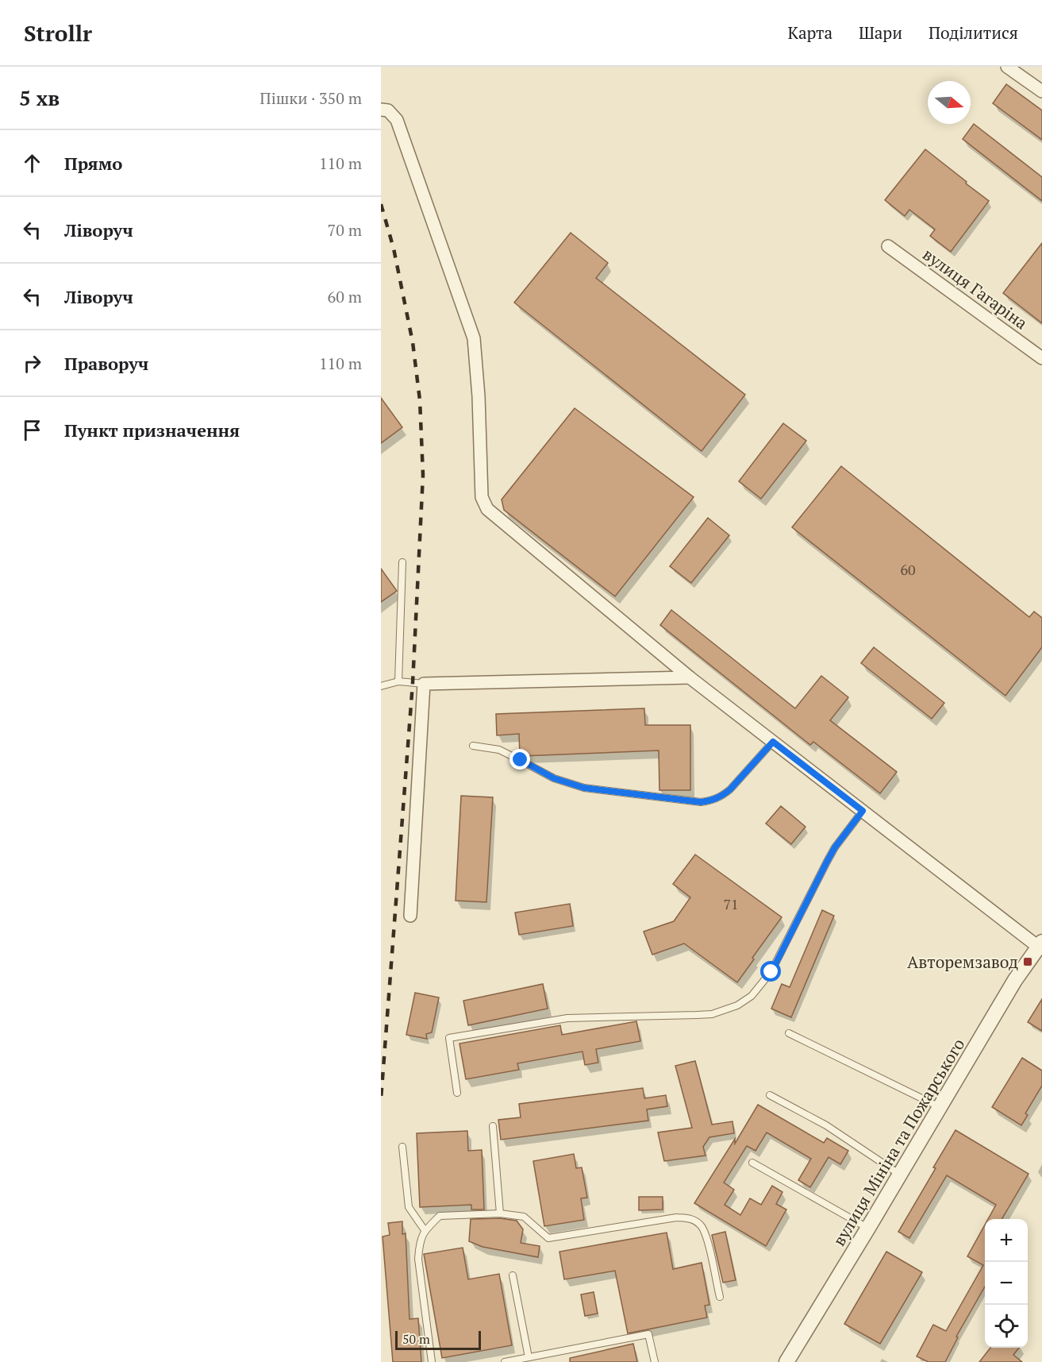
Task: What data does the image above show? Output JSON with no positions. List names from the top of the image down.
{
  "streets": {
    "street": ["вулиця Гагаріна", "вулиця Мініна та Пожарського"]
  },
  "places": {
    "transit": ["Авторемзавод"]
  },
  "house_numbers": ["60", "71"],
  "scale_bar": "50 m",
  "north": "right",
  "page": {
    "header": "Strollr",
    "nav": ["Карта", "Шари", "Поділитися"],
    "heading": ["5 хв", "Пішки · 350 m"],
    "list": [
      ["Прямо", "110 m"],
      ["Ліворуч", "70 m"],
      ["Ліворуч", "60 m"],
      ["Праворуч", "110 m"],
      "Пункт призначення"
    ],
    "map_buttons": ["+", "−"],
    "scale": "50 m"
  }
}
